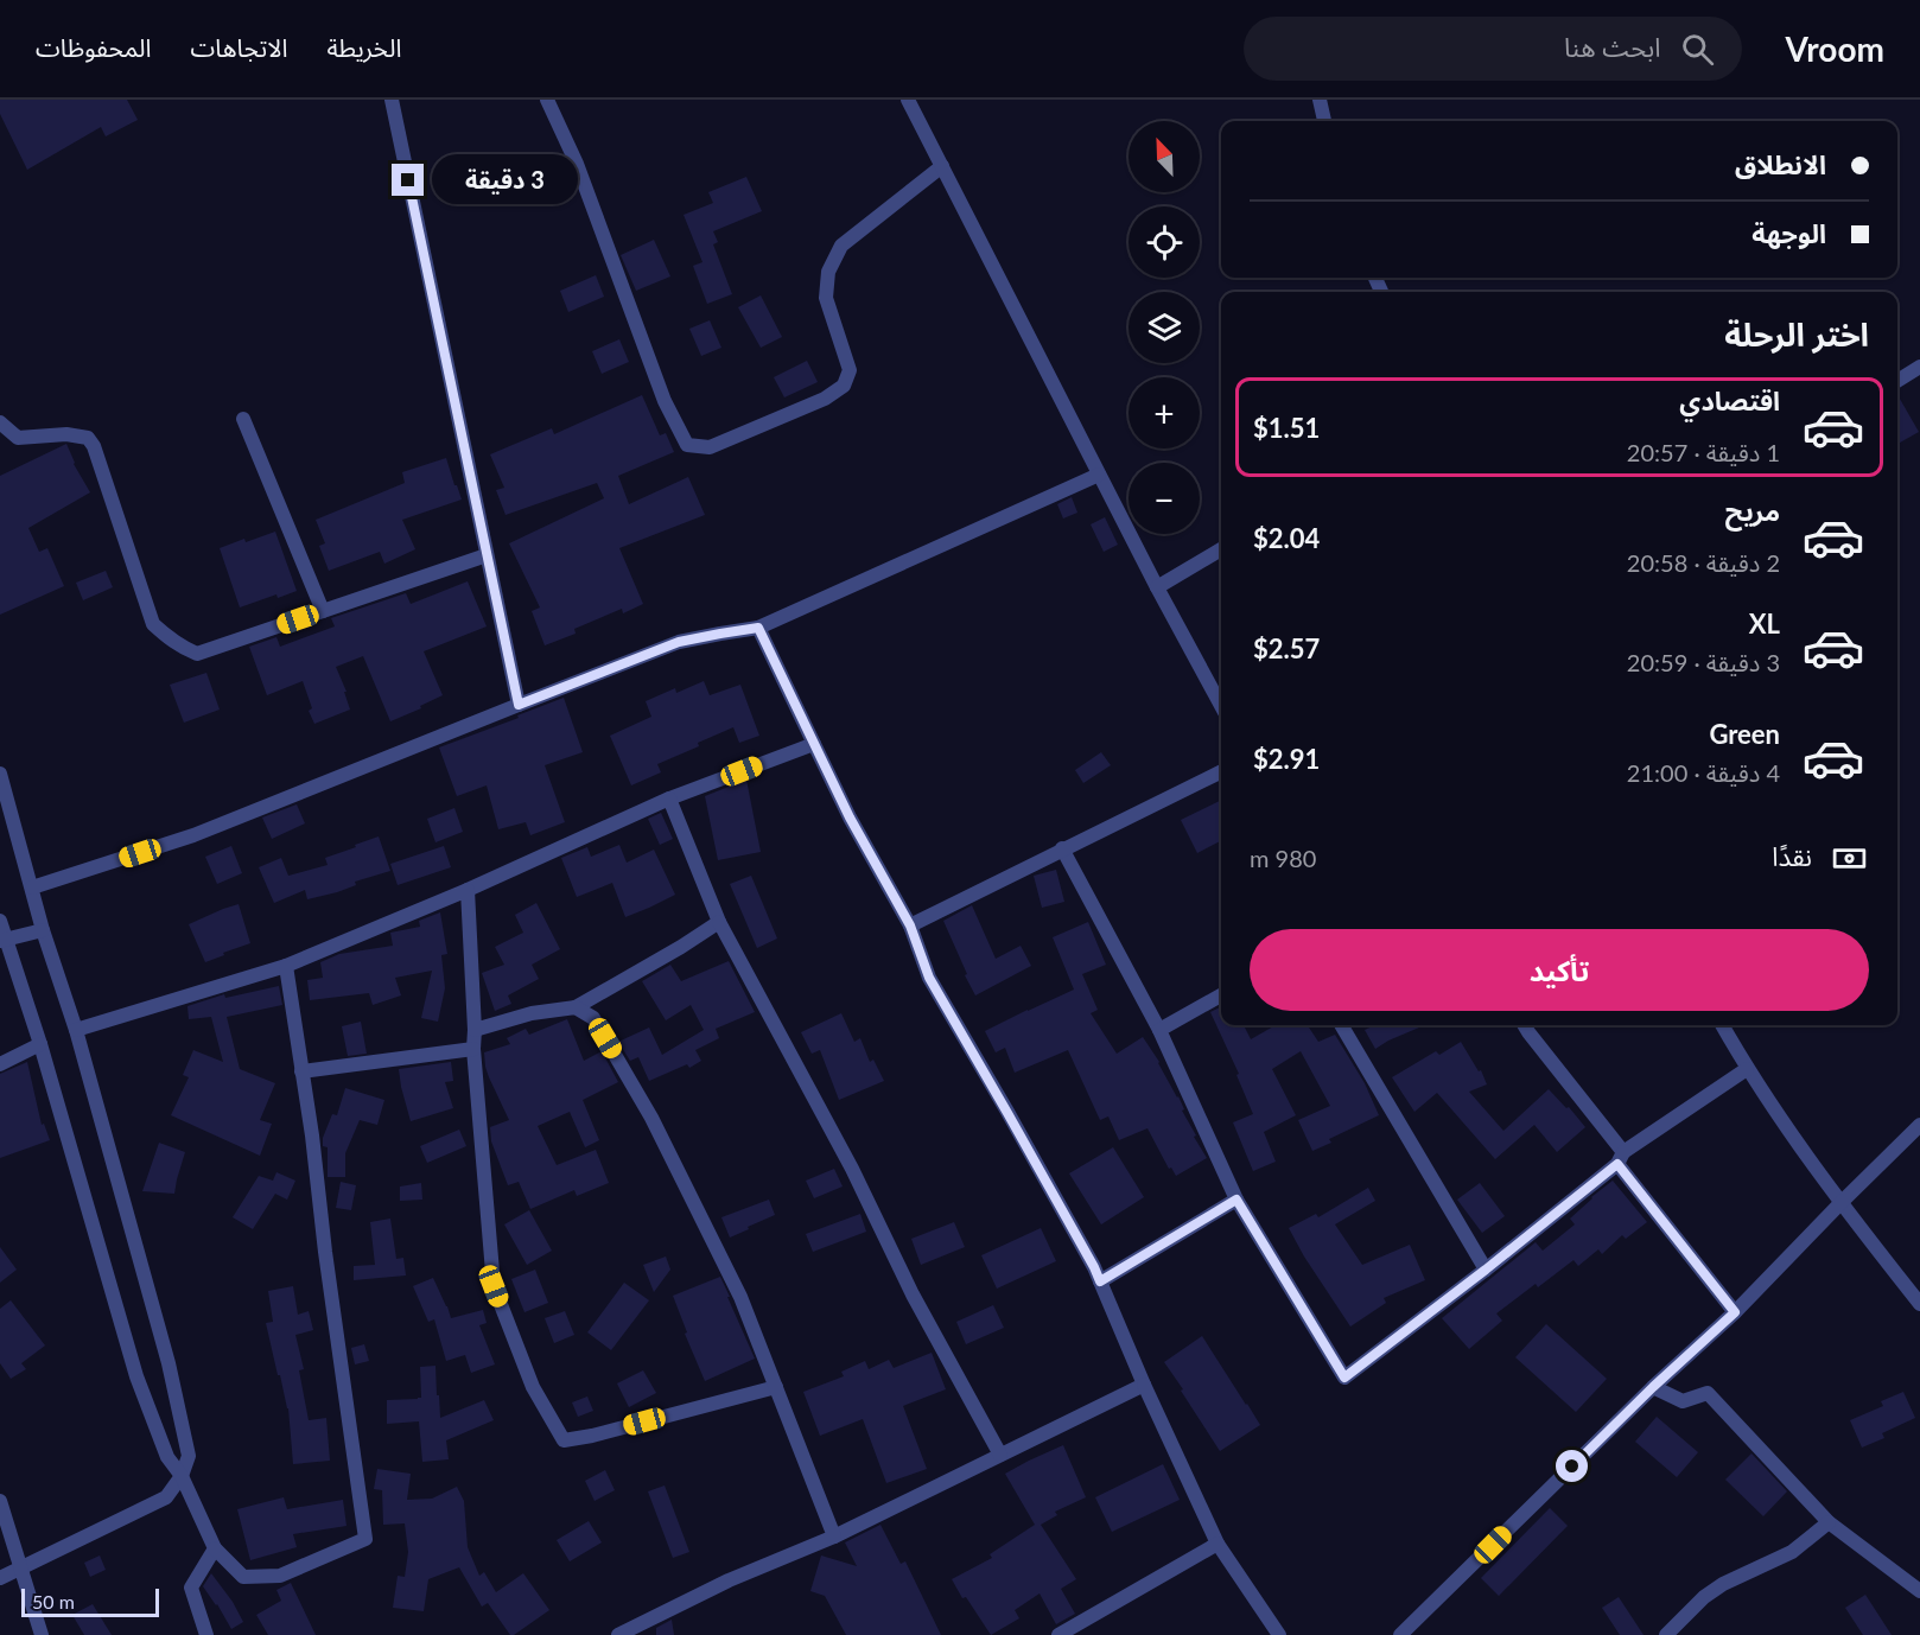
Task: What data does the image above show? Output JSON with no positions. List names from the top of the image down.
{
  "scale_bar": "50 m",
  "north": "top left",
  "page": {
    "header": "Vroom",
    "search": "ابحث هنا",
    "nav": ["الخريطة", "الاتجاهات", "المحفوظات"],
    "map_buttons": ["+", "−"],
    "banner": ["الانطلاق", "الوجهة"],
    "bubble": "3 دقيقة",
    "heading": "اختر الرحلة",
    "list": [
      {
        "name": "اقتصادي",
        "note": "1 دقيقة · 20:57",
        "value": "$1.51"
      },
      {
        "name": "مريح",
        "note": "2 دقيقة · 20:58",
        "value": "$2.04"
      },
      {
        "name": "XL",
        "note": "3 دقيقة · 20:59",
        "value": "$2.57"
      },
      {
        "name": "Green",
        "note": "4 دقيقة · 21:00",
        "value": "$2.91"
      }
    ],
    "pay": ["نقدًا", "980 m"],
    "buttons": "تأكيد",
    "scale": "50 m"
  }
}
